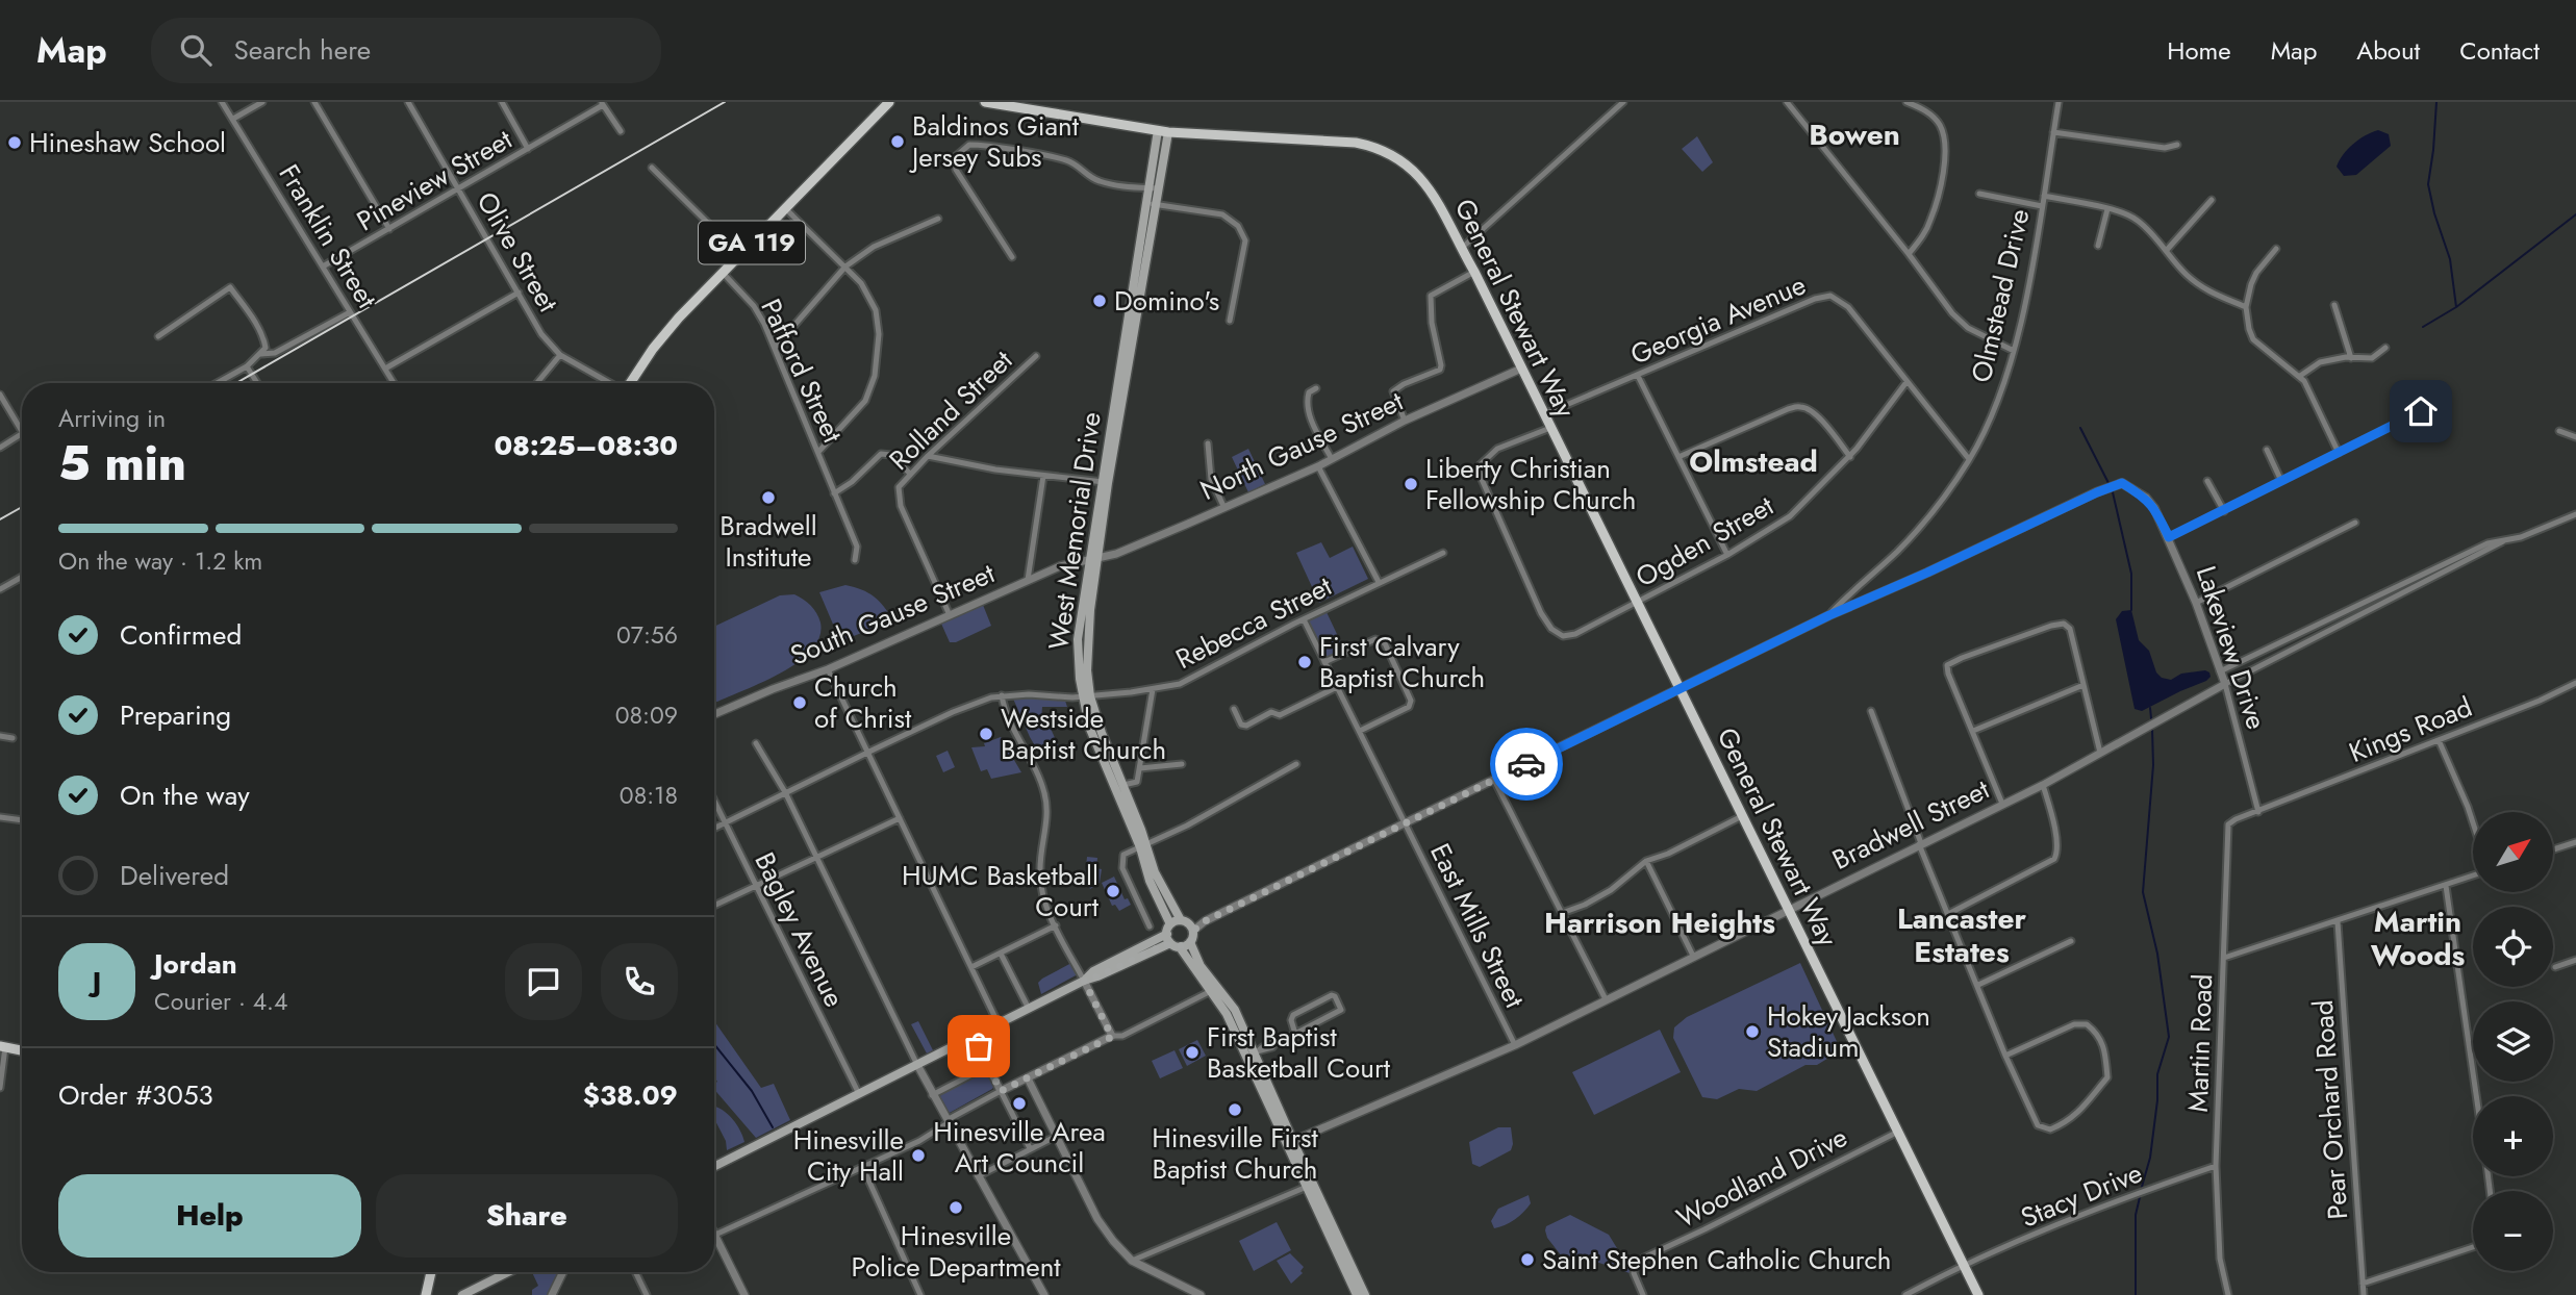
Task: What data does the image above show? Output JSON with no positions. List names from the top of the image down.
{
  "streets": {
    "main road": ["GA 119", "General Stewart Way", "West Memorial Drive"],
    "street": [
      "Pineview Street",
      "Franklin Street",
      "Olive Street",
      "Olmstead Drive",
      "Georgia Avenue",
      "Pafford Street",
      "Rolland Street",
      "North Gause Street",
      "Ogden Street",
      "South Gause Street",
      "Rebecca Street",
      "Lakeview Drive",
      "Kings Road",
      "Bradwell Street",
      "East Mills Street",
      "Bagley Avenue",
      "Martin Road",
      "Pear Orchard Road",
      "Woodland Drive",
      "Stacy Drive"
    ]
  },
  "crossings": [
    ["Pineview Street", "Franklin Street"],
    ["Pineview Street", "Olive Street"],
    ["GA 119", "Pafford Street"],
    ["Olmstead Drive", "Georgia Avenue"],
    ["Olmstead Drive", "Lakeview Drive"],
    ["General Stewart Way", "Georgia Avenue"],
    ["General Stewart Way", "North Gause Street"],
    ["General Stewart Way", "West Memorial Drive"],
    ["General Stewart Way", "Ogden Street"],
    ["General Stewart Way", "Bradwell Street"],
    ["General Stewart Way", "Woodland Drive"],
    ["General Stewart Way", "Stacy Drive"],
    ["Georgia Avenue", "Ogden Street"],
    ["Pafford Street", "Rolland Street"],
    ["Rolland Street", "South Gause Street"],
    ["North Gause Street", "West Memorial Drive"],
    ["North Gause Street", "South Gause Street"],
    ["West Memorial Drive", "South Gause Street"],
    ["West Memorial Drive", "Rebecca Street"],
    ["West Memorial Drive", "Bradwell Street"],
    ["Rebecca Street", "East Mills Street"],
    ["Rebecca Street", "Bagley Avenue"],
    ["Lakeview Drive", "Kings Road"],
    ["Lakeview Drive", "Bradwell Street"],
    ["Lakeview Drive", "Martin Road"],
    ["Kings Road", "Martin Road"],
    ["Bradwell Street", "East Mills Street"],
    ["Martin Road", "Stacy Drive"]
  ],
  "districts": [
    "Bowen",
    "Olmstead",
    "Lancaster Estates",
    "Martin Woods",
    "Harrison Heights"
  ],
  "places": [
    "Baldinos Giant Jersey Subs",
    "Hineshaw School",
    "Domino's",
    "Liberty Christian Fellowship Church",
    "Bradwell Institute",
    "First Calvary Baptist Church",
    "Church of Christ",
    "Westside Baptist Church",
    "HUMC Basketball Court",
    "Hokey Jackson Stadium",
    "First Baptist Basketball Court",
    "Hinesville Area Art Council",
    "Hinesville First Baptist Church",
    "Hinesville City Hall",
    "Hinesville Police Department",
    "Saint Stephen Catholic Church"
  ],
  "north": "top right",
  "page": {
    "header": "Map",
    "search": "Search here",
    "nav": [
      "Home",
      "Map",
      "About",
      "Contact"
    ],
    "heading": ["5 min", "Arriving in", "08:25–08:30"],
    "panel": [
      "Jordan",
      "Courier · 4.4",
      "Order #3053",
      "$38.09"
    ],
    "bar": "On the way · 1.2 km",
    "list": [
      ["Confirmed", "07:56"],
      ["Preparing", "08:09"],
      ["On the way", "08:18"],
      "Delivered"
    ],
    "map_buttons": ["+", "−"],
    "round": "J",
    "buttons": ["Help", "Share"]
  }
}
